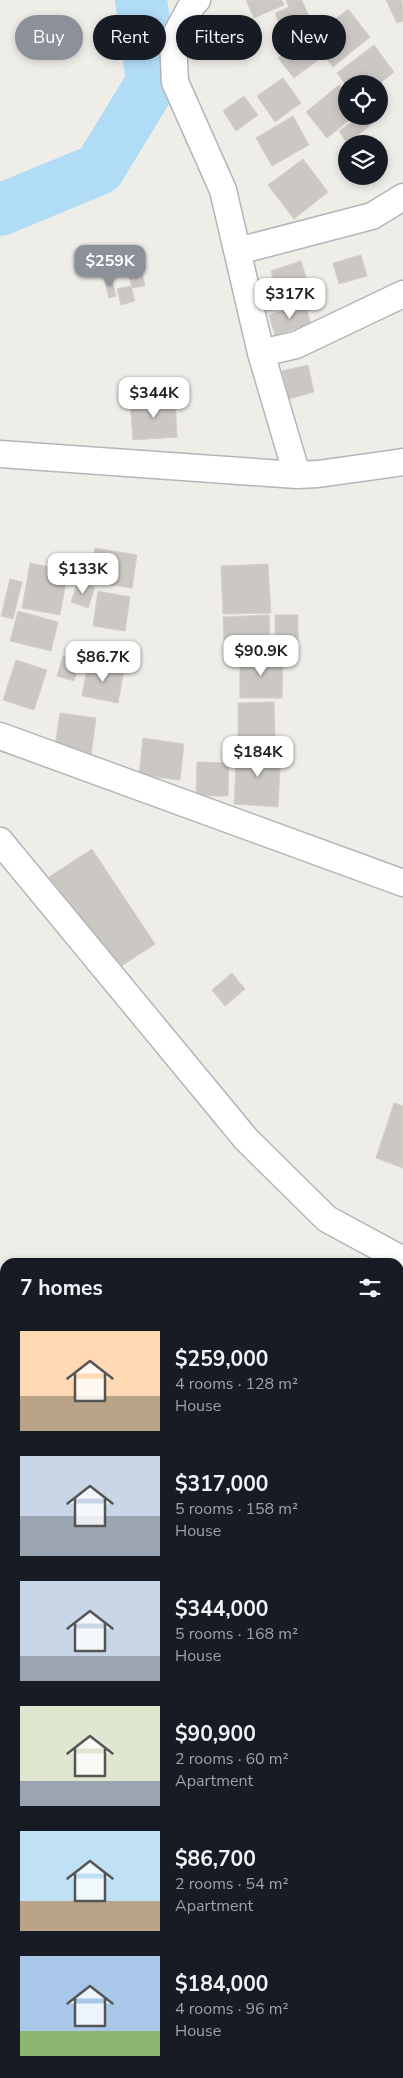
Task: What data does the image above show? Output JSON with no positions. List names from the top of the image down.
{
  "page": {
    "chip": [
      "Buy",
      "Rent",
      "Filters",
      "New"
    ],
    "price": [
      "$259K",
      "$317K",
      "$344K",
      "$133K",
      "$90.9K",
      "$86.7K",
      "$184K"
    ],
    "heading": "7 homes",
    "list": [
      {
        "name": "$259,000",
        "note": "4 rooms · 128 m² · House"
      },
      {
        "name": "$317,000",
        "note": "5 rooms · 158 m² · House"
      },
      {
        "name": "$344,000",
        "note": "5 rooms · 168 m² · House"
      },
      {
        "name": "$90,900",
        "note": "2 rooms · 60 m² · Apartment"
      },
      {
        "name": "$86,700",
        "note": "2 rooms · 54 m² · Apartment"
      },
      {
        "name": "$184,000",
        "note": "4 rooms · 96 m² · House"
      }
    ]
  }
}
